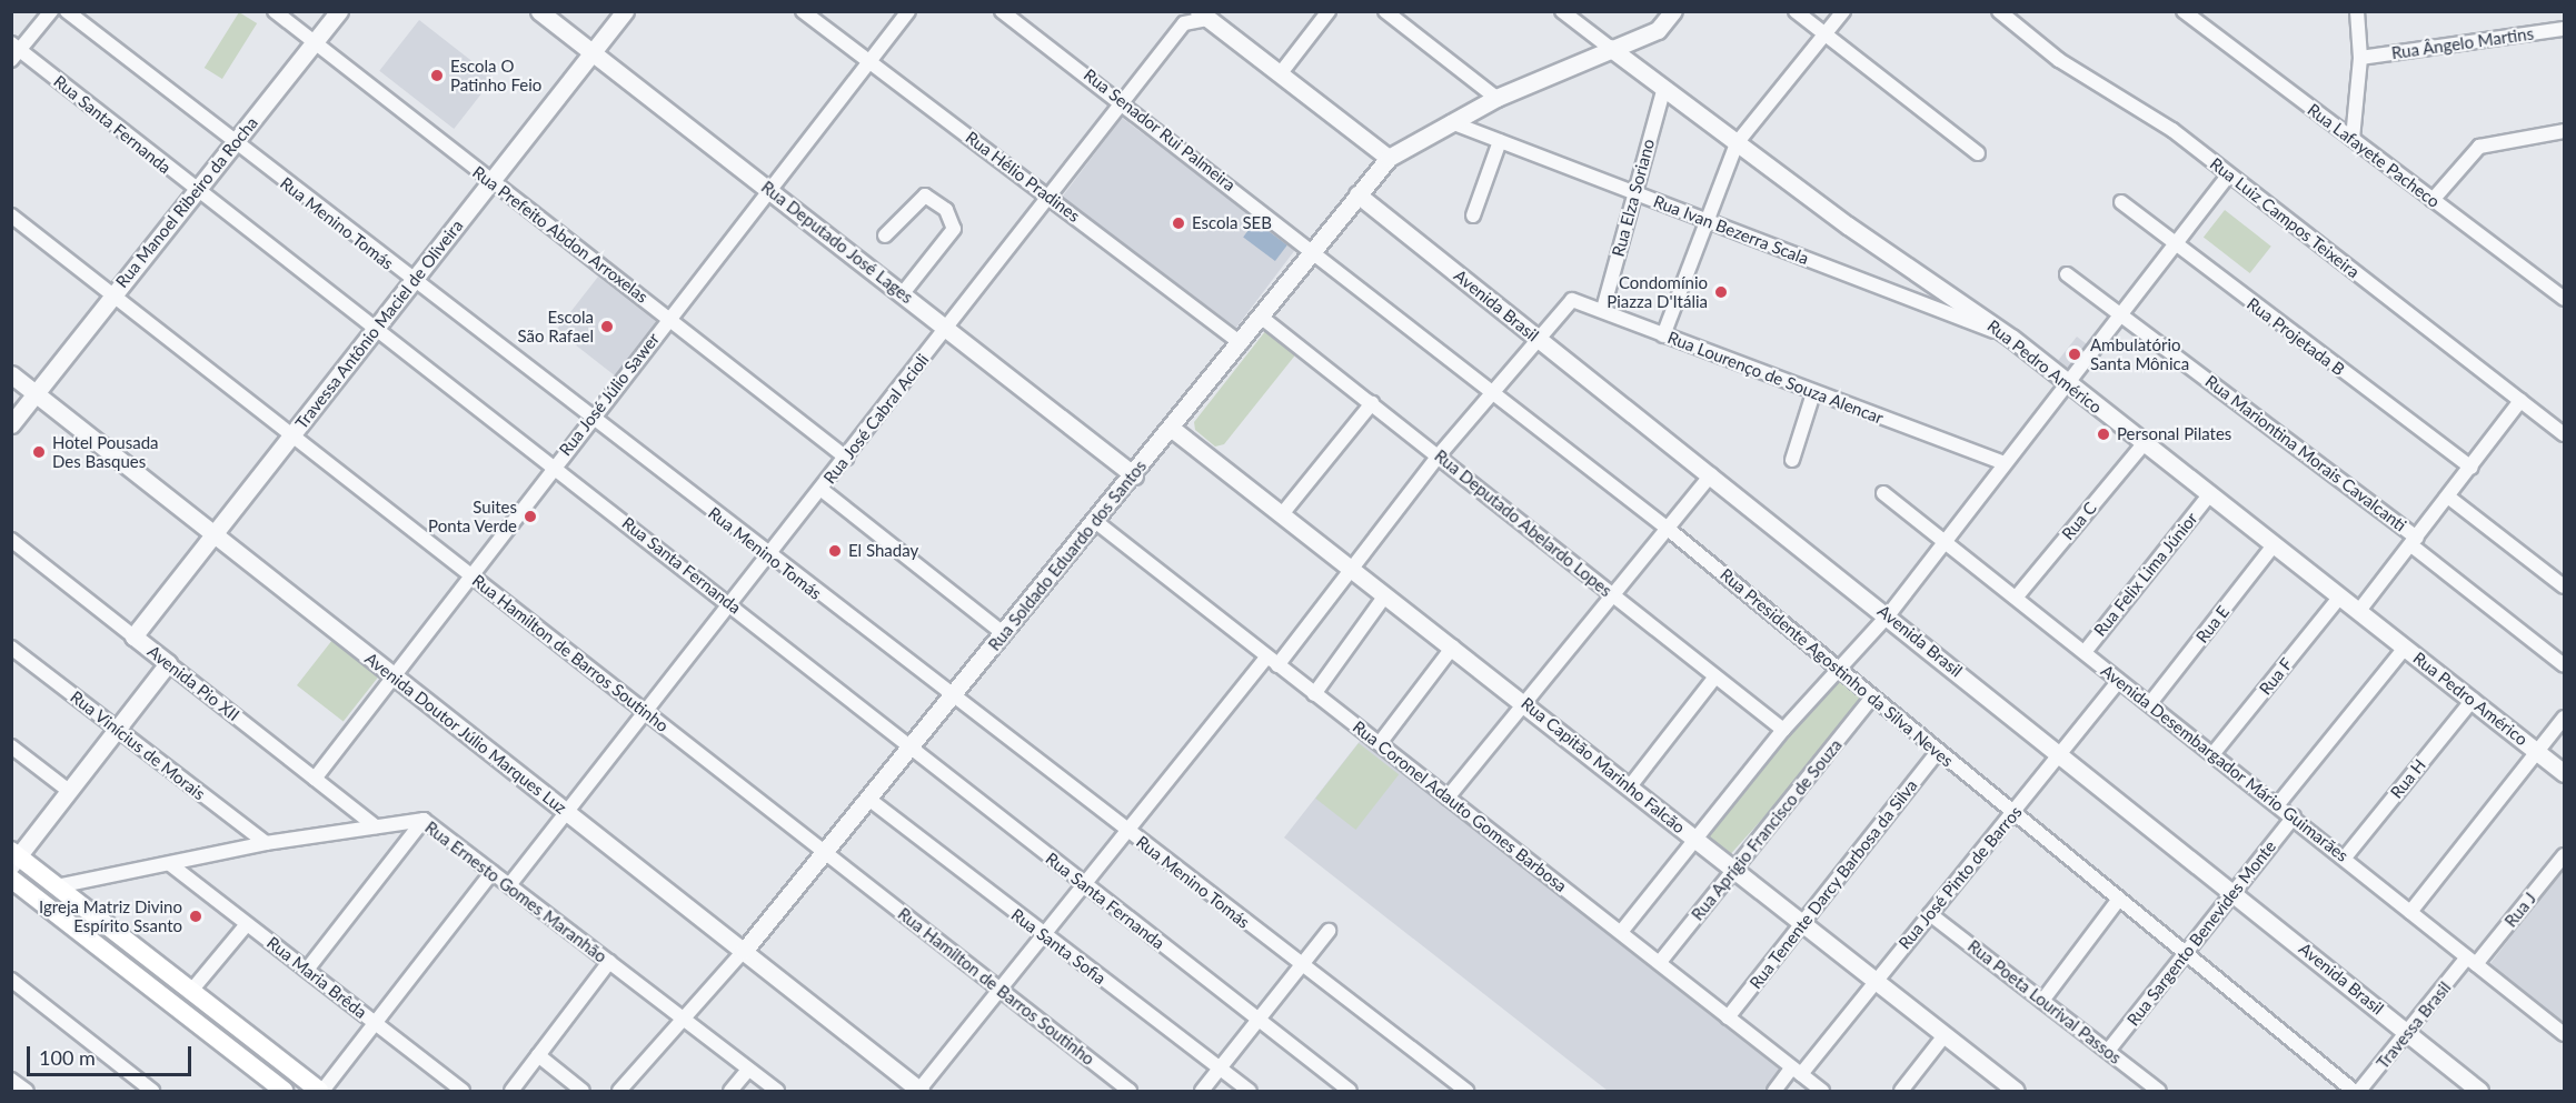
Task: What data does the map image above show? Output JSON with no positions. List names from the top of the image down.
{
  "streets": {
    "street": [
      "Rua Ângelo Martins",
      "Rua Santa Fernanda",
      "Rua Senador Rui Palmeira",
      "Rua Lafayete Pacheco",
      "Rua Hélio Pradines",
      "Rua Elza Soriano",
      "Rua Manoel Ribeiro da Rocha",
      "Rua Luiz Campos Teixeira",
      "Rua Menino Tomás",
      "Rua Ivan Bezerra Scala",
      "Rua Prefeito Abdon Arroxelas",
      "Rua Deputado José Lages",
      "Avenida Brasil",
      "Travessa Antônio Maciel de Oliveira",
      "Rua Projetada B",
      "Rua Pedro Américo",
      "Rua Lourenço de Souza Alencar",
      "Rua José Júlio Sawer",
      "Rua José Cabral Acioli",
      "Rua Mariontina Morais Cavalcanti",
      "Rua C",
      "Rua Deputado Abelardo Lopes",
      "Rua Soldado Eduardo dos Santos",
      "Rua Felix Lima Júnior",
      "Rua E",
      "Rua Hamilton de Barros Soutinho",
      "Rua Presidente Agostinho da Silva Neves",
      "Rua F",
      "Avenida Pio XII",
      "Avenida Doutor Júlio Marques Luz",
      "Rua Vinícius de Morais",
      "Avenida Desembargador Mário Guimarães",
      "Rua Capitão Marinho Falcão",
      "Rua H",
      "Rua Coronel Adauto Gomes Barbosa",
      "Rua Aprígio Francisco de Souza",
      "Rua José Pinto de Barros",
      "Rua Tenente Darcy Barbosa da Silva",
      "Rua Ernesto Gomes Maranhão",
      "Rua J",
      "Rua Sargento Benevides Monte",
      "Rua Santa Sofia",
      "Rua Maria Brêda",
      "Rua Poeta Lourival Passos",
      "Travessa Brasil"
    ]
  },
  "crossings": [
    ["Rua Santa Fernanda", "Rua Manoel Ribeiro da Rocha"],
    ["Rua Santa Fernanda", "Travessa Antônio Maciel de Oliveira"],
    ["Rua Santa Fernanda", "Rua José Júlio Sawer"],
    ["Rua Santa Fernanda", "Rua José Cabral Acioli"],
    ["Rua Santa Fernanda", "Rua Soldado Eduardo dos Santos"],
    ["Rua Senador Rui Palmeira", "Rua José Cabral Acioli"],
    ["Rua Senador Rui Palmeira", "Rua Soldado Eduardo dos Santos"],
    ["Rua Senador Rui Palmeira", "Rua Presidente Agostinho da Silva Neves"],
    ["Rua Hélio Pradines", "Rua José Júlio Sawer"],
    ["Rua Hélio Pradines", "Rua José Cabral Acioli"],
    ["Rua Hélio Pradines", "Rua Soldado Eduardo dos Santos"],
    ["Rua Elza Soriano", "Rua Ivan Bezerra Scala"],
    ["Rua Elza Soriano", "Rua Pedro Américo"],
    ["Rua Elza Soriano", "Rua Lourenço de Souza Alencar"],
    ["Rua Manoel Ribeiro da Rocha", "Rua Menino Tomás"],
    ["Rua Manoel Ribeiro da Rocha", "Rua Prefeito Abdon Arroxelas"],
    ["Rua Manoel Ribeiro da Rocha", "Rua Hamilton de Barros Soutinho"],
    ["Rua Manoel Ribeiro da Rocha", "Avenida Doutor Júlio Marques Luz"],
    ["Rua Menino Tomás", "Travessa Antônio Maciel de Oliveira"],
    ["Rua Menino Tomás", "Rua José Júlio Sawer"],
    ["Rua Menino Tomás", "Rua José Cabral Acioli"],
    ["Rua Menino Tomás", "Rua Soldado Eduardo dos Santos"],
    ["Rua Ivan Bezerra Scala", "Rua Pedro Américo"],
    ["Rua Ivan Bezerra Scala", "Rua Soldado Eduardo dos Santos"],
    ["Rua Prefeito Abdon Arroxelas", "Travessa Antônio Maciel de Oliveira"],
    ["Rua Prefeito Abdon Arroxelas", "Rua José Júlio Sawer"],
    ["Rua Prefeito Abdon Arroxelas", "Rua José Cabral Acioli"],
    ["Rua Deputado José Lages", "Travessa Antônio Maciel de Oliveira"],
    ["Rua Deputado José Lages", "Rua José Júlio Sawer"],
    ["Rua Deputado José Lages", "Rua José Cabral Acioli"],
    ["Rua Deputado José Lages", "Rua Soldado Eduardo dos Santos"],
    ["Avenida Brasil", "Rua Lourenço de Souza Alencar"],
    ["Avenida Brasil", "Rua Soldado Eduardo dos Santos"],
    ["Avenida Brasil", "Rua José Pinto de Barros"],
    ["Avenida Brasil", "Rua Sargento Benevides Monte"],
    ["Avenida Brasil", "Travessa Brasil"],
    ["Travessa Antônio Maciel de Oliveira", "Rua Hamilton de Barros Soutinho"],
    ["Travessa Antônio Maciel de Oliveira", "Avenida Pio XII"],
    ["Travessa Antônio Maciel de Oliveira", "Avenida Doutor Júlio Marques Luz"],
    ["Rua Pedro Américo", "Rua C"],
    ["Rua Pedro Américo", "Rua Soldado Eduardo dos Santos"],
    ["Rua Pedro Américo", "Rua Felix Lima Júnior"],
    ["Rua Pedro Américo", "Rua E"],
    ["Rua Pedro Américo", "Rua F"],
    ["Rua Pedro Américo", "Rua H"],
    ["Rua José Júlio Sawer", "Rua Hamilton de Barros Soutinho"],
    ["Rua José Júlio Sawer", "Avenida Pio XII"],
    ["Rua José Júlio Sawer", "Avenida Doutor Júlio Marques Luz"],
    ["Rua José Cabral Acioli", "Rua Hamilton de Barros Soutinho"],
    ["Rua José Cabral Acioli", "Avenida Doutor Júlio Marques Luz"],
    ["Rua José Cabral Acioli", "Rua Ernesto Gomes Maranhão"],
    ["Rua C", "Avenida Desembargador Mário Guimarães"],
    ["Rua Deputado Abelardo Lopes", "Rua Soldado Eduardo dos Santos"],
    ["Rua Soldado Eduardo dos Santos", "Rua Hamilton de Barros Soutinho"],
    ["Rua Soldado Eduardo dos Santos", "Rua Presidente Agostinho da Silva Neves"],
    ["Rua Soldado Eduardo dos Santos", "Avenida Doutor Júlio Marques Luz"],
    ["Rua Soldado Eduardo dos Santos", "Rua Capitão Marinho Falcão"],
    ["Rua Soldado Eduardo dos Santos", "Rua Coronel Adauto Gomes Barbosa"],
    ["Rua Soldado Eduardo dos Santos", "Rua Santa Sofia"],
    ["Rua Felix Lima Júnior", "Avenida Desembargador Mário Guimarães"],
    ["Rua E", "Avenida Desembargador Mário Guimarães"],
    ["Rua Presidente Agostinho da Silva Neves", "Rua Aprígio Francisco de Souza"],
    ["Rua Presidente Agostinho da Silva Neves", "Rua José Pinto de Barros"],
    ["Rua Presidente Agostinho da Silva Neves", "Rua Tenente Darcy Barbosa da Silva"],
    ["Rua Presidente Agostinho da Silva Neves", "Rua Sargento Benevides Monte"],
    ["Rua F", "Avenida Desembargador Mário Guimarães"],
    ["Avenida Pio XII", "Rua Ernesto Gomes Maranhão"],
    ["Rua Vinícius de Morais", "Rua Ernesto Gomes Maranhão"],
    ["Avenida Desembargador Mário Guimarães", "Rua H"],
    ["Avenida Desembargador Mário Guimarães", "Rua José Pinto de Barros"],
    ["Avenida Desembargador Mário Guimarães", "Rua J"],
    ["Avenida Desembargador Mário Guimarães", "Rua Sargento Benevides Monte"],
    ["Avenida Desembargador Mário Guimarães", "Travessa Brasil"],
    ["Rua Capitão Marinho Falcão", "Rua Aprígio Francisco de Souza"],
    ["Rua Capitão Marinho Falcão", "Rua José Pinto de Barros"],
    ["Rua Capitão Marinho Falcão", "Rua Tenente Darcy Barbosa da Silva"],
    ["Rua Coronel Adauto Gomes Barbosa", "Rua Aprígio Francisco de Souza"],
    ["Rua Coronel Adauto Gomes Barbosa", "Rua José Pinto de Barros"],
    ["Rua Coronel Adauto Gomes Barbosa", "Rua Tenente Darcy Barbosa da Silva"],
    ["Rua José Pinto de Barros", "Rua Poeta Lourival Passos"],
    ["Rua Ernesto Gomes Maranhão", "Rua Maria Brêda"],
    ["Rua J", "Travessa Brasil"],
    ["Rua Sargento Benevides Monte", "Rua Poeta Lourival Passos"]
  ],
  "places": [
    "Escola O Patinho Feio",
    "Escola SEB",
    "Condomínio Piazza D'Itália",
    "Escola São Rafael",
    "Ambulatório Santa Mônica",
    "Personal Pilates",
    "Hotel Pousada Des Basques",
    "Suites Ponta Verde",
    "El Shaday",
    "Igreja Matriz Divino Espírito Ssanto"
  ],
  "scale_bar": "100 m"
}
